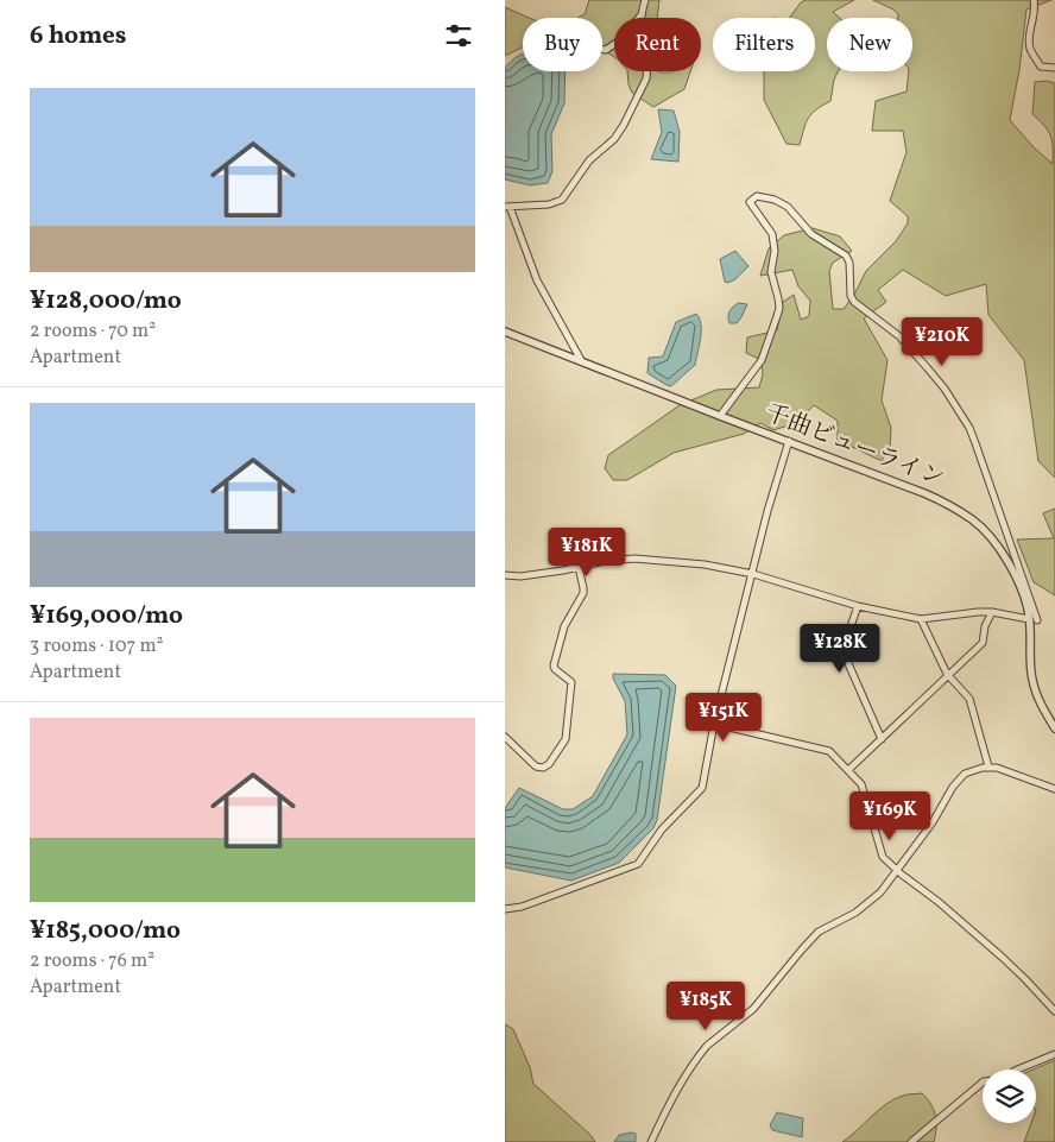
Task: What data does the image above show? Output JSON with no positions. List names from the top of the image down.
{
  "streets": {
    "street": ["千曲ビューライン"]
  },
  "page": {
    "heading": "6 homes",
    "chip": [
      "Buy",
      "Rent",
      "Filters",
      "New"
    ],
    "list": [
      {
        "name": "¥128,000/mo",
        "note": "2 rooms · 70 m² · Apartment"
      },
      {
        "name": "¥169,000/mo",
        "note": "3 rooms · 107 m² · Apartment"
      },
      {
        "name": "¥185,000/mo",
        "note": "2 rooms · 76 m² · Apartment"
      }
    ],
    "price": [
      "¥210K",
      "¥181K",
      "¥128K",
      "¥151K",
      "¥169K",
      "¥185K"
    ]
  }
}
